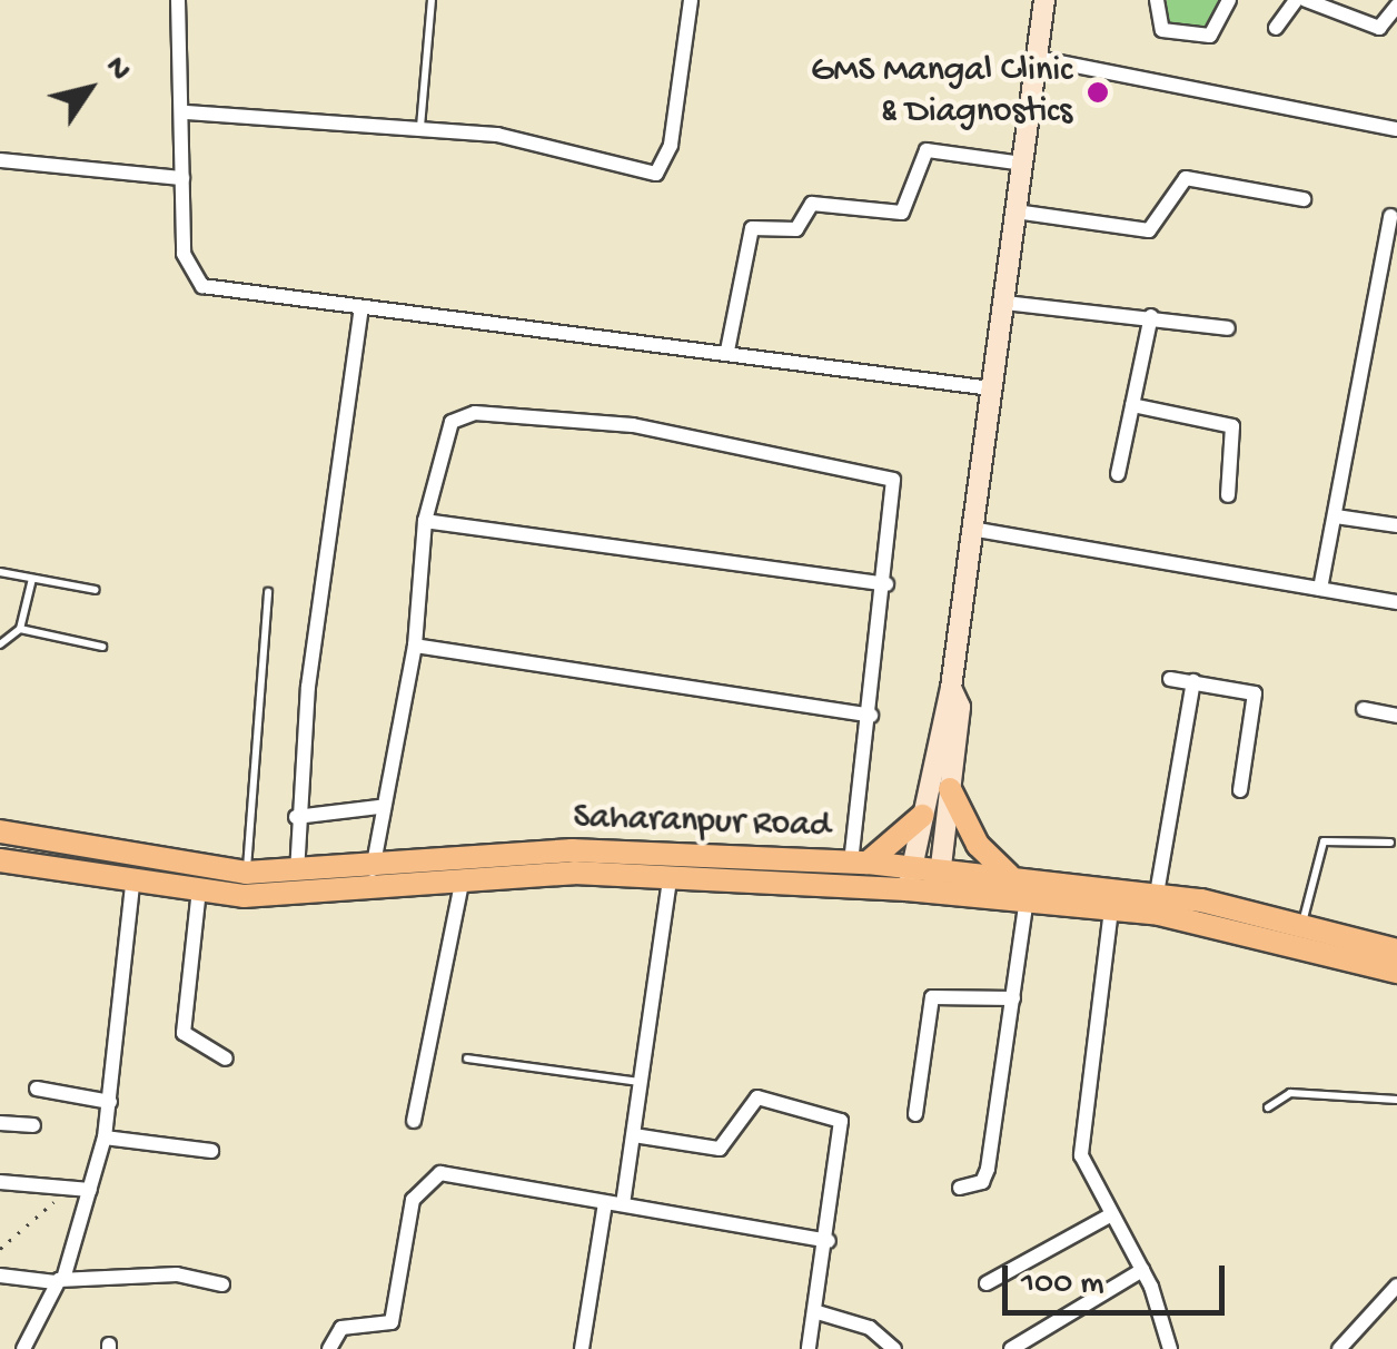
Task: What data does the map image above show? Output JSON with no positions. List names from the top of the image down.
{
  "streets": {
    "main road": ["Saharanpur Road"]
  },
  "places": ["GMS Mangal Clinic & Diagnostics"],
  "scale_bar": "100 m",
  "north": "top right"
}
